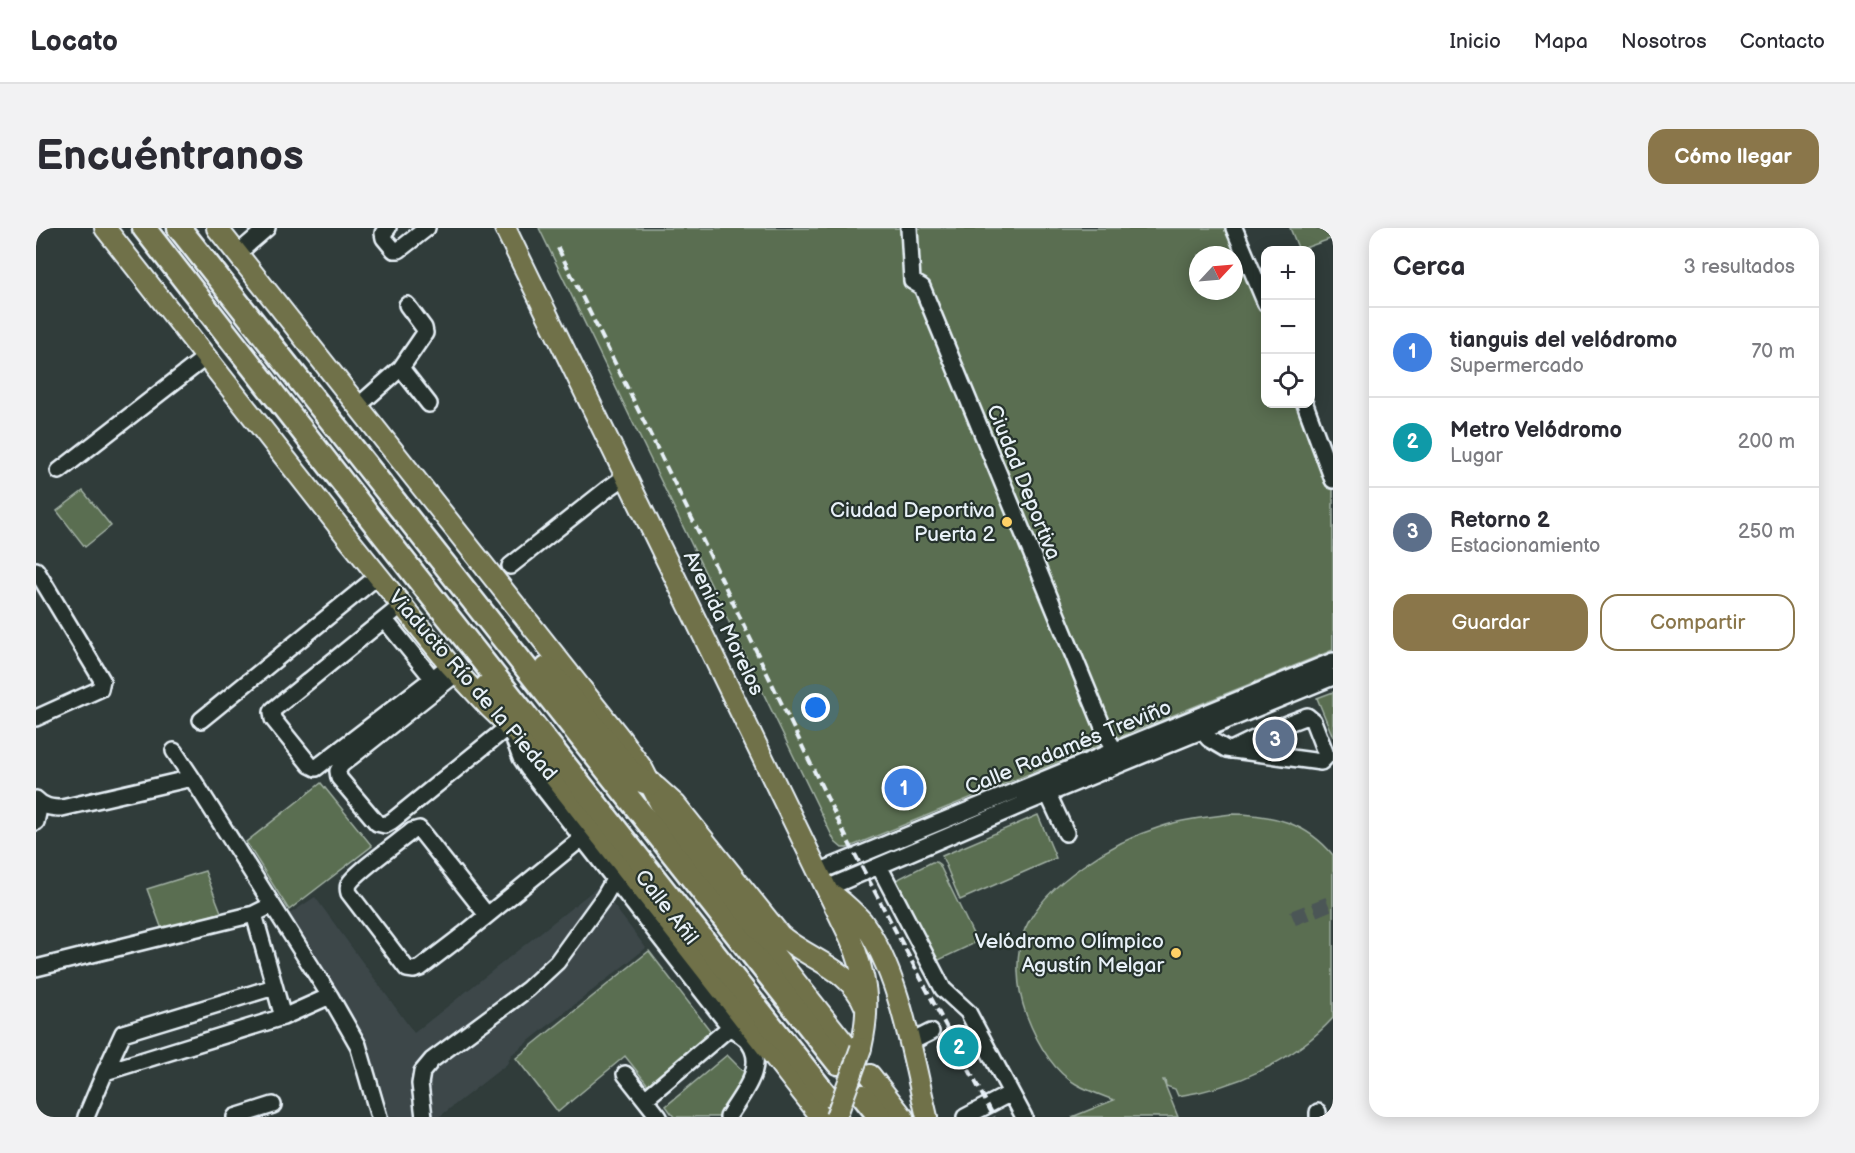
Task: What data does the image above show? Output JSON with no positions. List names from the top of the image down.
{
  "streets": {
    "highway": ["Viaducto Río de la Piedad"],
    "main road": ["Avenida Morelos"],
    "street": ["Ciudad Deportiva", "Calle Radamés Treviño", "Calle Añil"]
  },
  "crossings": [
    ["Ciudad Deportiva", "Calle Radamés Treviño"],
    ["Avenida Morelos", "Calle Radamés Treviño"],
    ["Viaducto Río de la Piedad", "Calle Añil"]
  ],
  "places": ["Ciudad Deportiva Puerta 2", "Velódromo Olímpico Agustín Melgar"],
  "north": "top right",
  "page": {
    "header": "Locato",
    "nav": [
      "Inicio",
      "Mapa",
      "Nosotros",
      "Contacto"
    ],
    "buttons": [
      "Cómo llegar",
      ["Guardar", "Compartir"]
    ],
    "title": "Encuéntranos",
    "heading": ["Cerca", "3 resultados"],
    "map_buttons": ["+", "−"],
    "list": [
      {
        "mark": "1",
        "name": "tianguis del velódromo",
        "note": "Supermercado",
        "value": "70 m"
      },
      {
        "mark": "2",
        "name": "Metro Velódromo",
        "note": "Lugar",
        "value": "200 m"
      },
      {
        "mark": "3",
        "name": "Retorno 2",
        "note": "Estacionamiento",
        "value": "250 m"
      }
    ],
    "pins": ["3", "1", "2"]
  }
}
